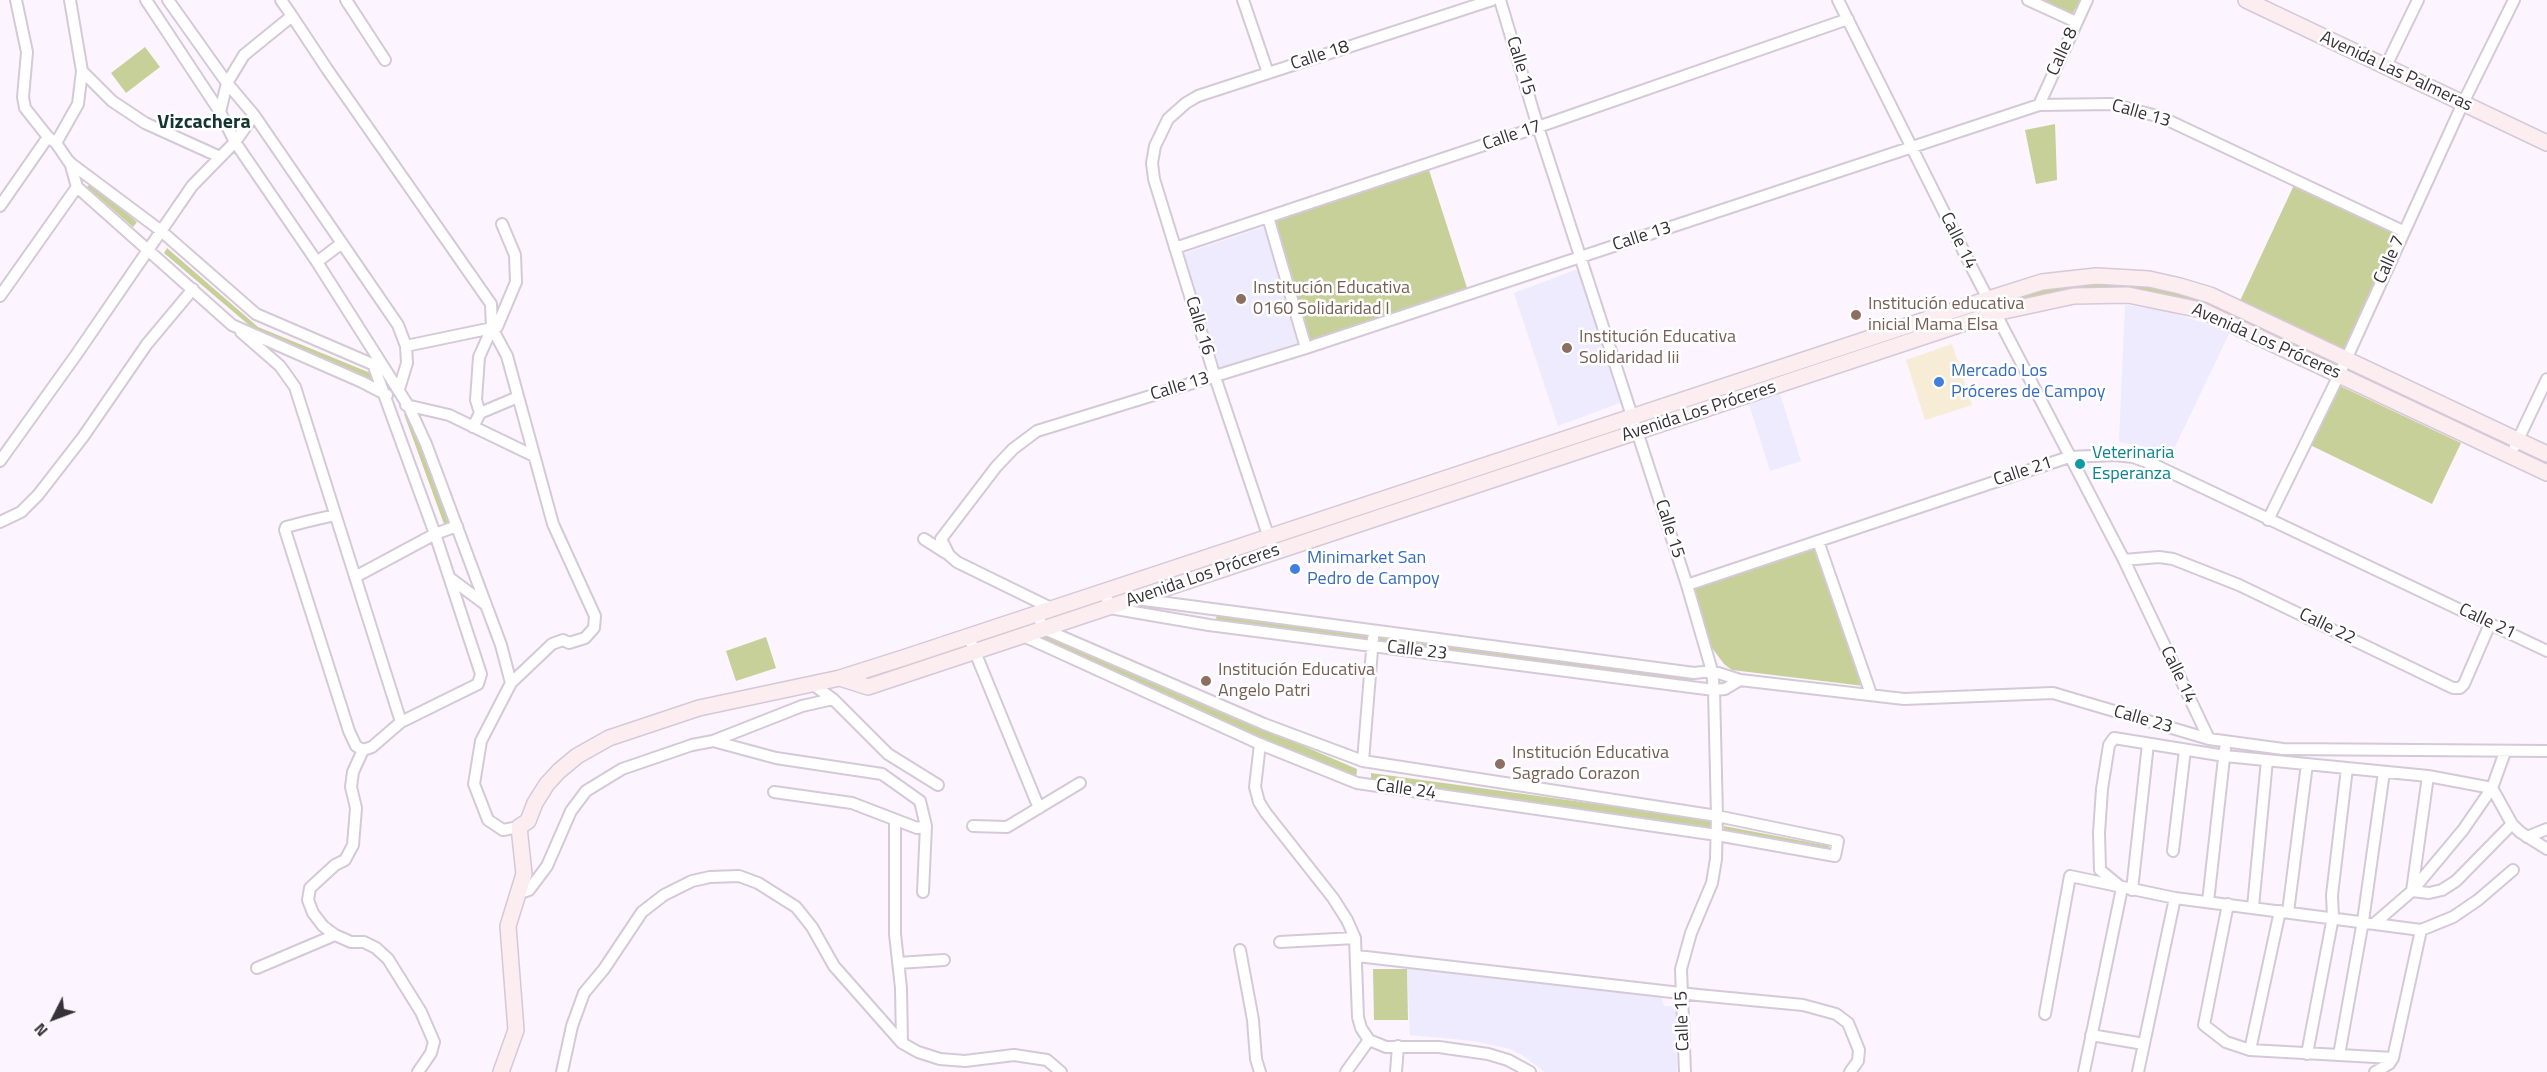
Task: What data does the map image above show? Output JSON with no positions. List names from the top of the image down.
{
  "streets": {
    "main road": ["Avenida Las Palmeras", "Avenida Los Próceres"],
    "street": [
      "Calle 8",
      "Calle 18",
      "Calle 15",
      "Calle 13",
      "Calle 17",
      "Calle 14",
      "Calle 7",
      "Calle 16",
      "Calle 21",
      "Calle 22",
      "Calle 23",
      "Calle 24"
    ]
  },
  "crossings": [
    ["Calle 8", "Calle 13"],
    ["Calle 18", "Calle 16"],
    ["Calle 15", "Calle 13"],
    ["Calle 15", "Calle 17"],
    ["Calle 15", "Avenida Los Próceres"],
    ["Calle 15", "Calle 21"],
    ["Calle 15", "Calle 23"],
    ["Calle 15", "Calle 24"],
    ["Avenida Las Palmeras", "Calle 7"],
    ["Calle 13", "Calle 14"],
    ["Calle 13", "Calle 7"],
    ["Calle 13", "Calle 16"],
    ["Calle 17", "Calle 14"],
    ["Calle 17", "Calle 16"],
    ["Calle 14", "Avenida Los Próceres"],
    ["Calle 14", "Calle 21"],
    ["Calle 14", "Calle 22"],
    ["Calle 14", "Calle 23"],
    ["Calle 7", "Avenida Los Próceres"],
    ["Calle 7", "Calle 21"],
    ["Calle 16", "Avenida Los Próceres"],
    ["Avenida Los Próceres", "Calle 23"],
    ["Avenida Los Próceres", "Calle 24"],
    ["Calle 21", "Calle 22"]
  ],
  "districts": ["Vizcachera"],
  "places": [
    "Institución Educativa 0160 Solidaridad I",
    "Institución educativa inicial Mama Elsa",
    "Institución Educativa Solidaridad Iii",
    "Mercado Los Próceres de Campoy",
    "Veterinaria Esperanza",
    "Minimarket San Pedro de Campoy",
    "Institución Educativa Angelo Patri",
    "Institución Educativa Sagrado Corazon"
  ],
  "north": "bottom left"
}
